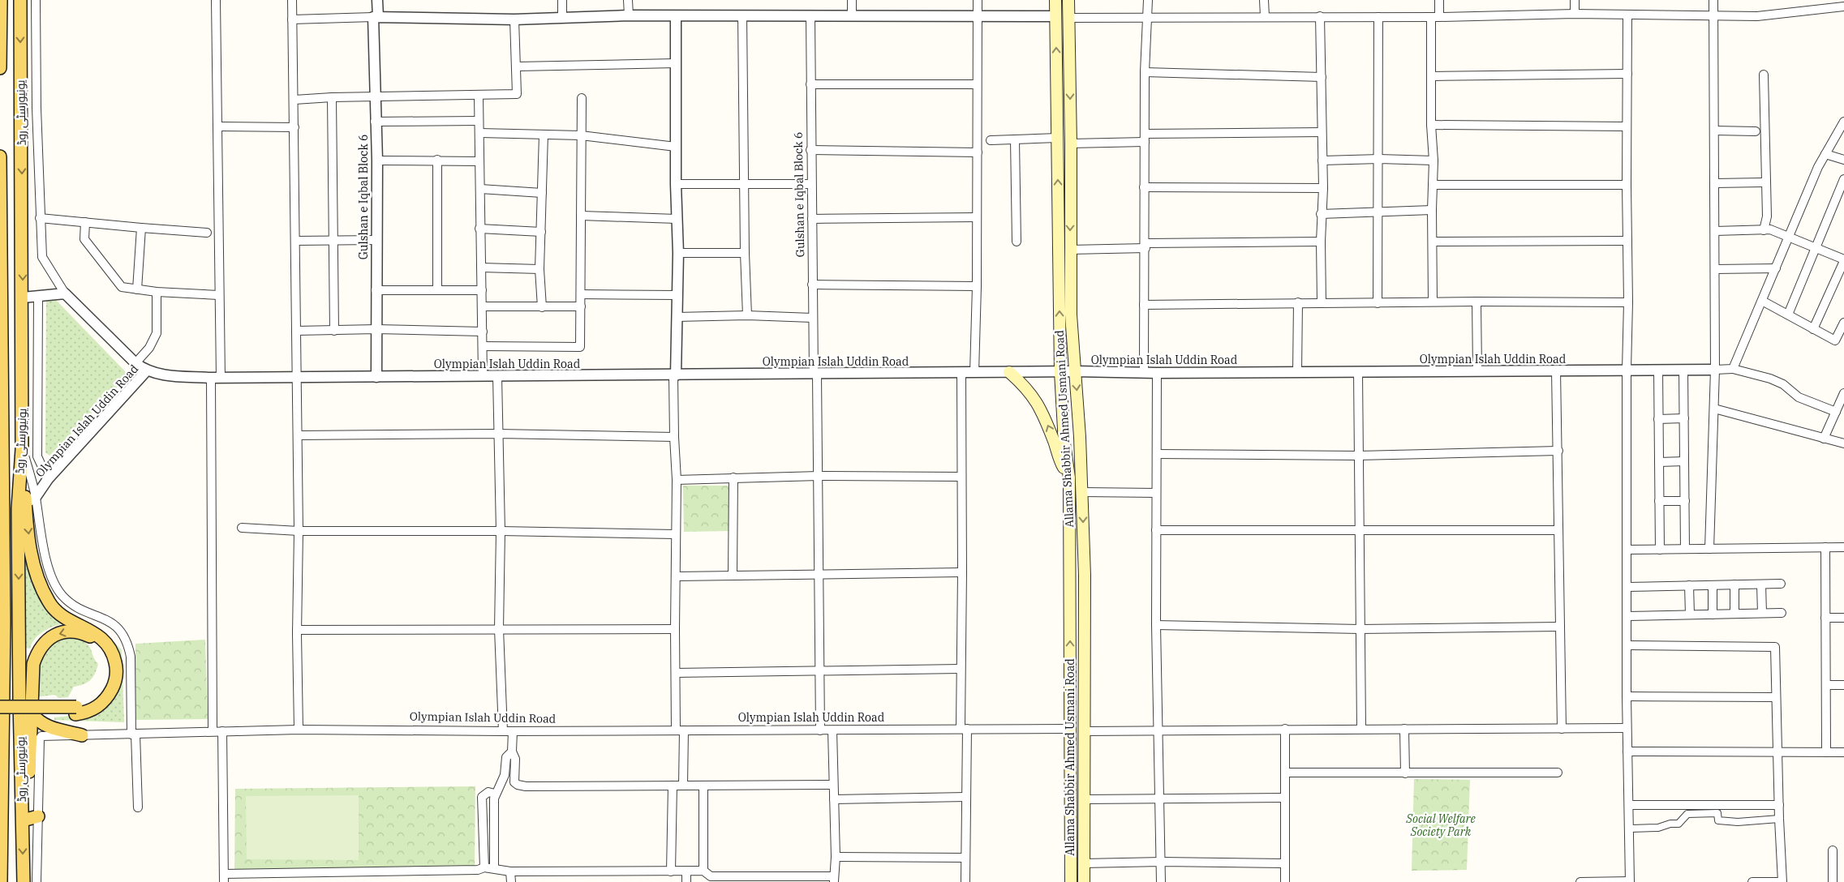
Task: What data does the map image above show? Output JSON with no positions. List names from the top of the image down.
{
  "streets": {
    "main road": ["یونیورسٹی روڈ", "Allama Shabbir Ahmed Usmani Road"],
    "street": ["Gulshan e Iqbal Block 6", "Olympian Islah Uddin Road"]
  },
  "crossings": [
    ["یونیورسٹی روڈ", "Olympian Islah Uddin Road"],
    ["Gulshan e Iqbal Block 6", "Olympian Islah Uddin Road"],
    ["Olympian Islah Uddin Road", "Allama Shabbir Ahmed Usmani Road"]
  ],
  "parks": ["Social Welfare Society Park"]
}
